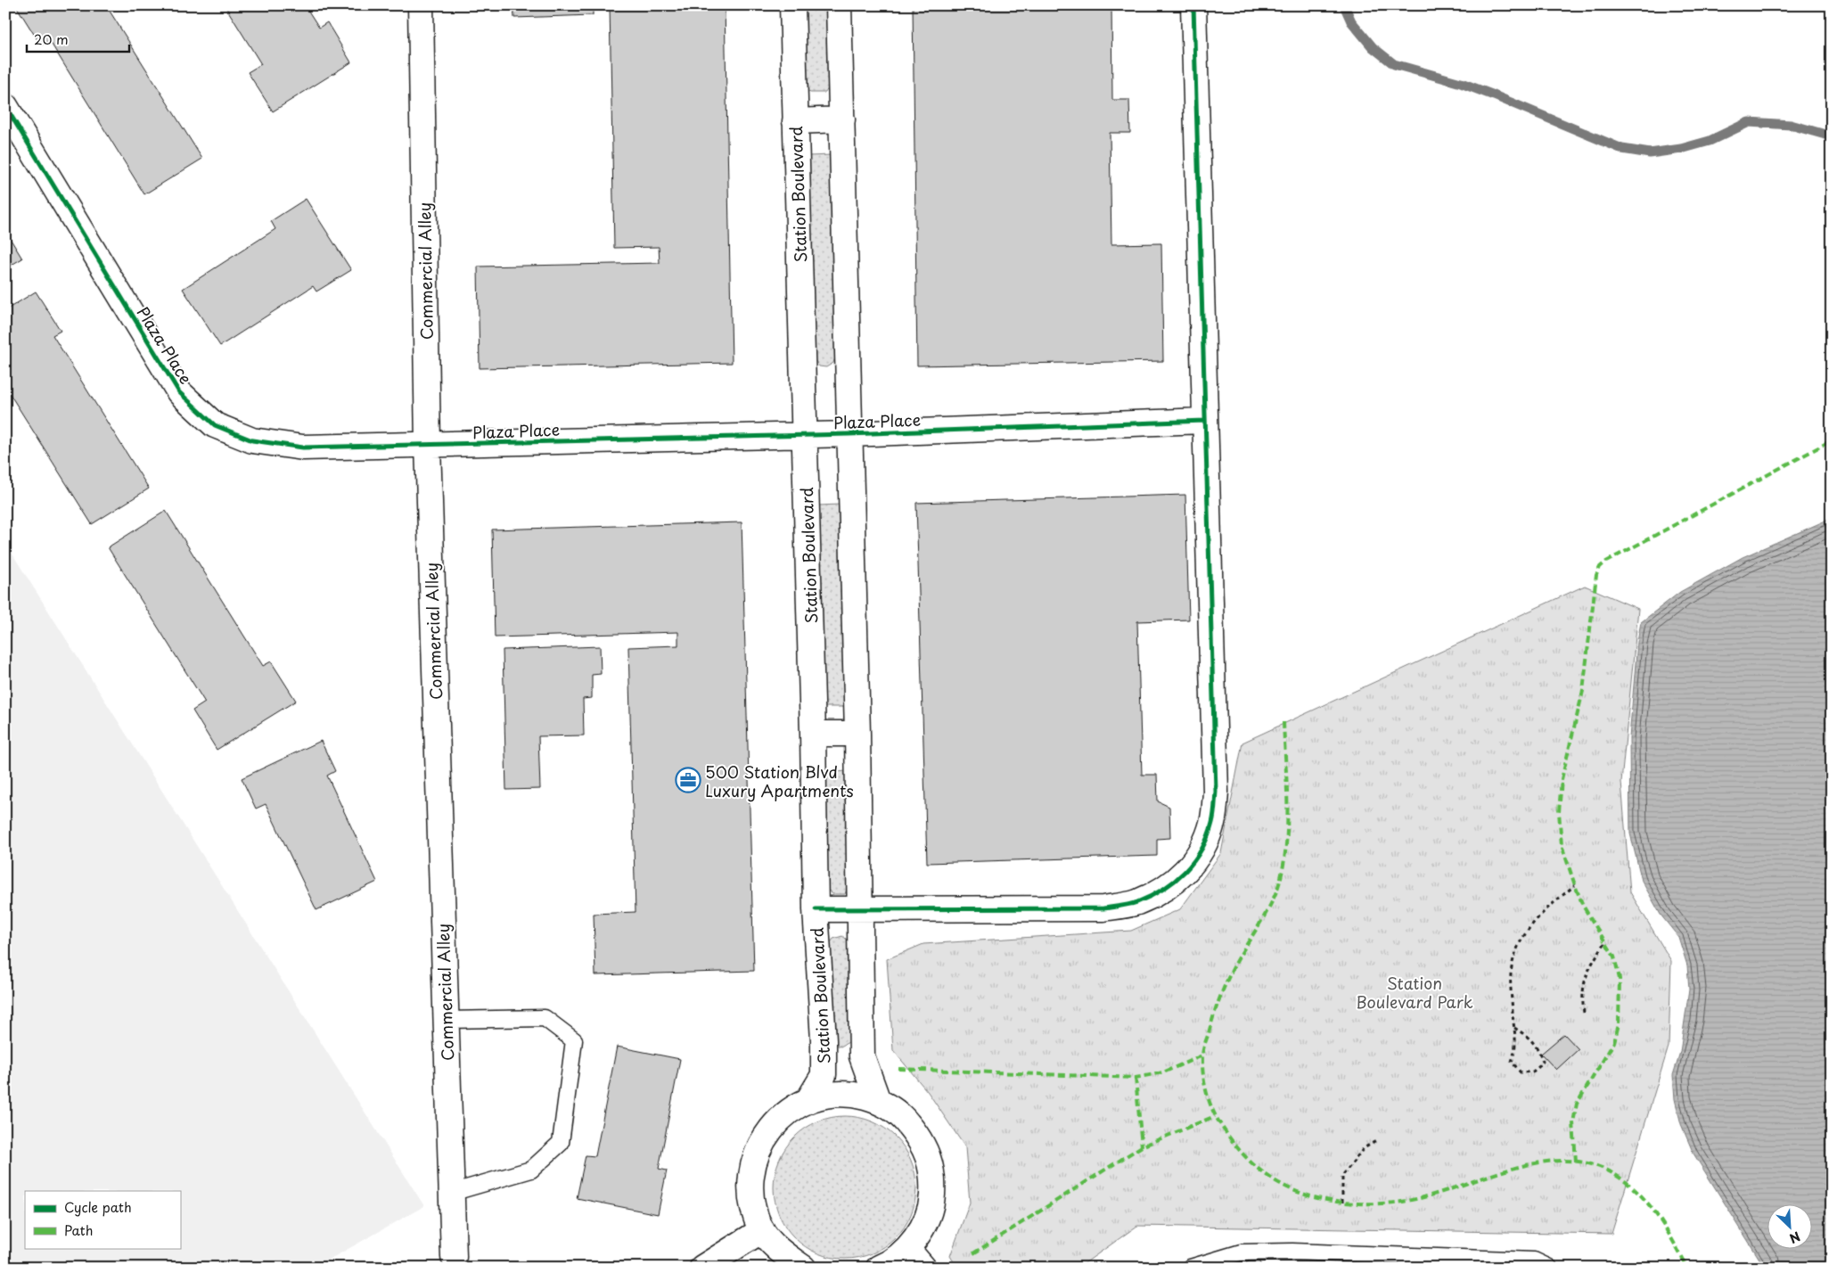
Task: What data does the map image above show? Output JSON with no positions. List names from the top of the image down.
{
  "streets": {
    "street": ["Station Boulevard", "Commercial Alley", "Plaza Place"]
  },
  "crossings": [
    ["Station Boulevard", "Plaza Place"],
    ["Commercial Alley", "Plaza Place"]
  ],
  "parks": ["Station Boulevard Park"],
  "places": {
    "office": ["500 Station Blvd Luxury Apartments"]
  },
  "legend": ["Cycle path", "Path"],
  "scale_bar": "20 m",
  "north": "bottom right"
}
